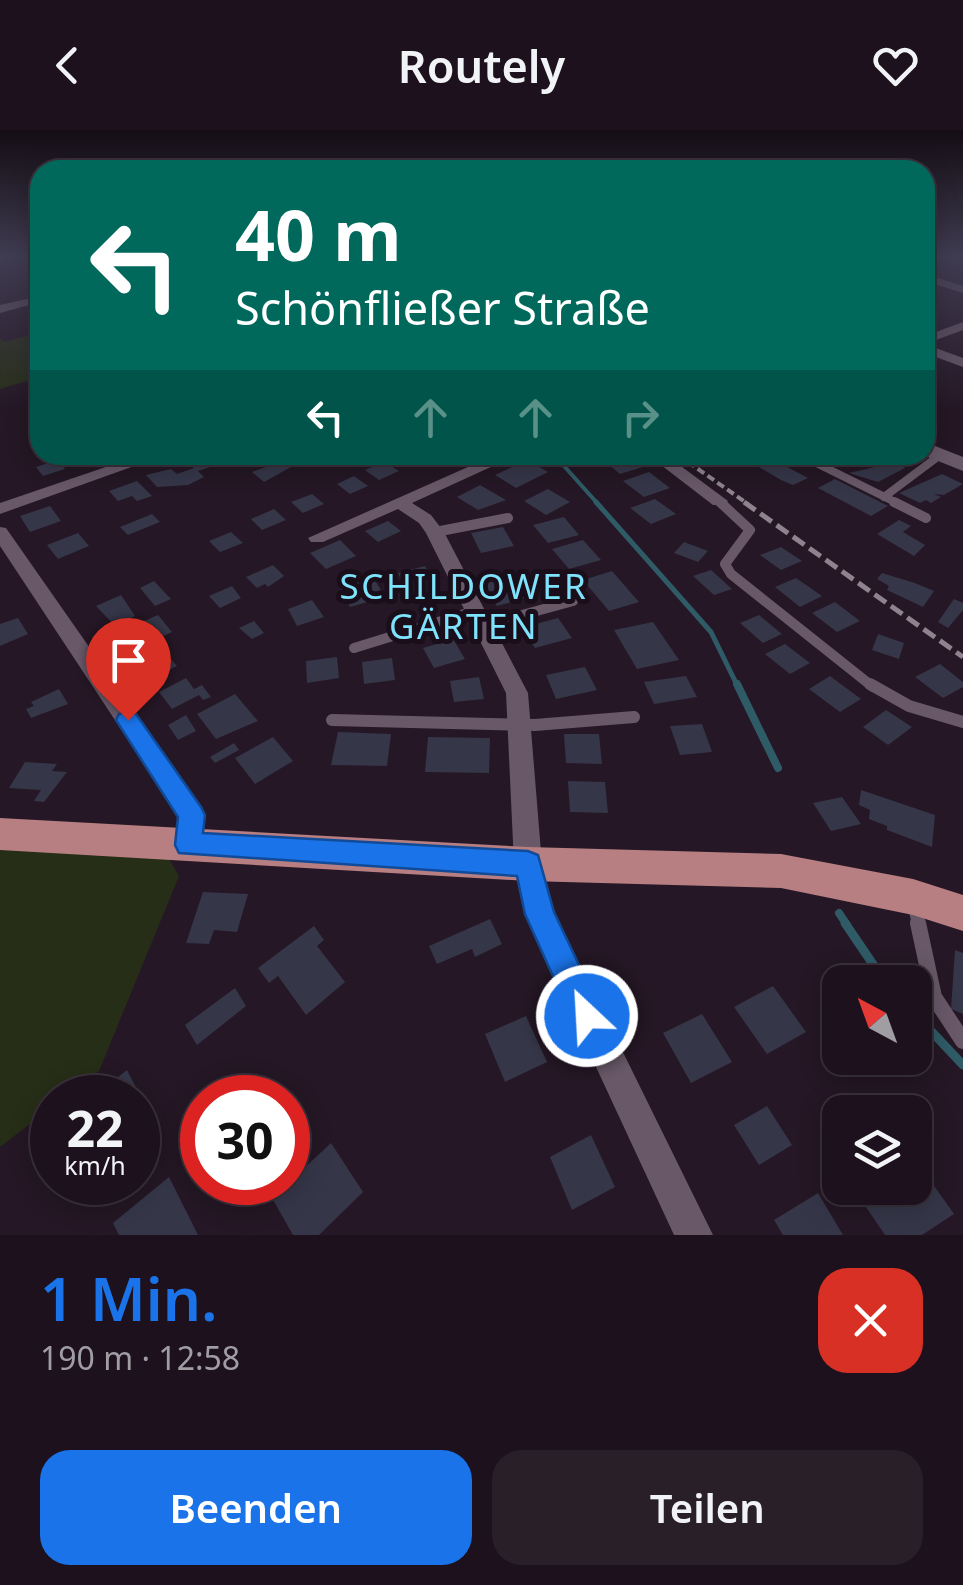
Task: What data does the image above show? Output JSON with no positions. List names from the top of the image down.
{
  "districts": ["SCHILDOWER GÄRTEN"],
  "north": "top left",
  "page": {
    "header": "Routely",
    "turn": ["40 m", "Schönfließer Straße"],
    "speed": "22 km/h",
    "limit": "30",
    "heading": ["1 Min.", "190 m · 12:58"],
    "buttons": ["Beenden", "Teilen"]
  }
}
